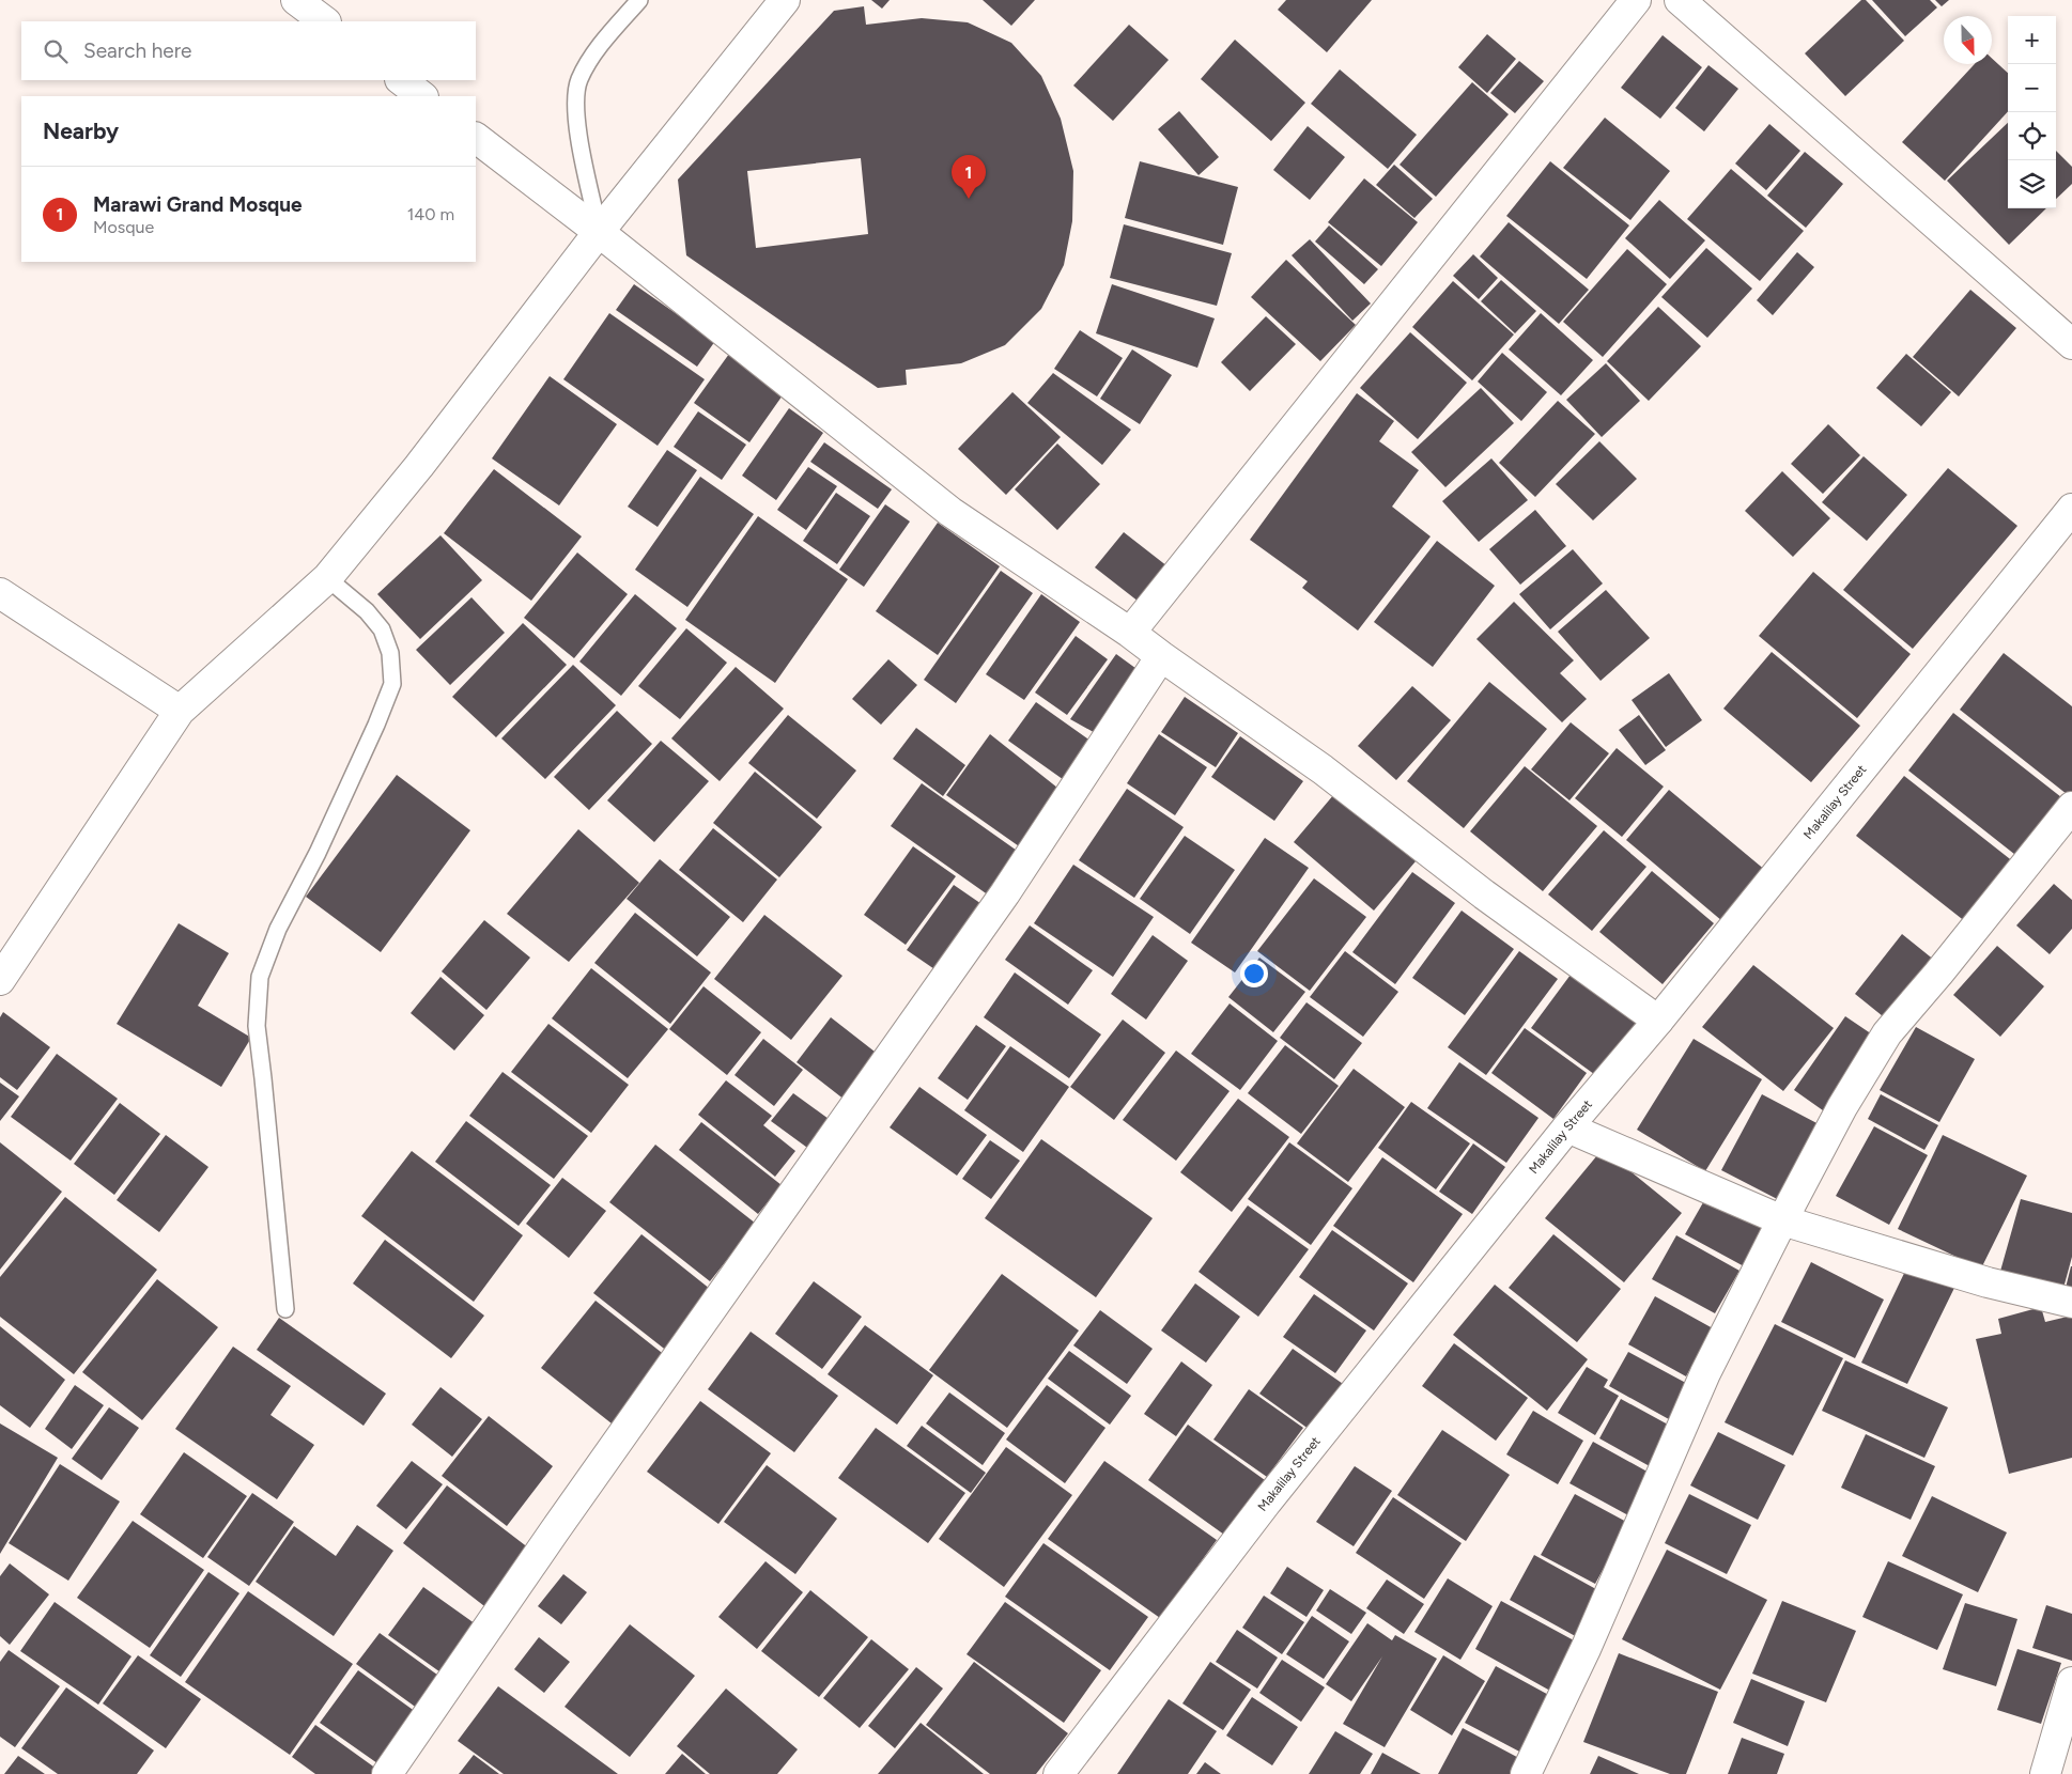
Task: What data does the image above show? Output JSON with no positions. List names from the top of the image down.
{
  "streets": {
    "street": ["Makalilay Street"]
  },
  "north": "bottom",
  "page": {
    "map_buttons": ["+", "−"],
    "search": "Search here",
    "heading": "Nearby",
    "pins": "1",
    "list": [
      {
        "mark": "1",
        "name": "Marawi Grand Mosque",
        "note": "Mosque",
        "value": "140 m"
      }
    ]
  }
}
